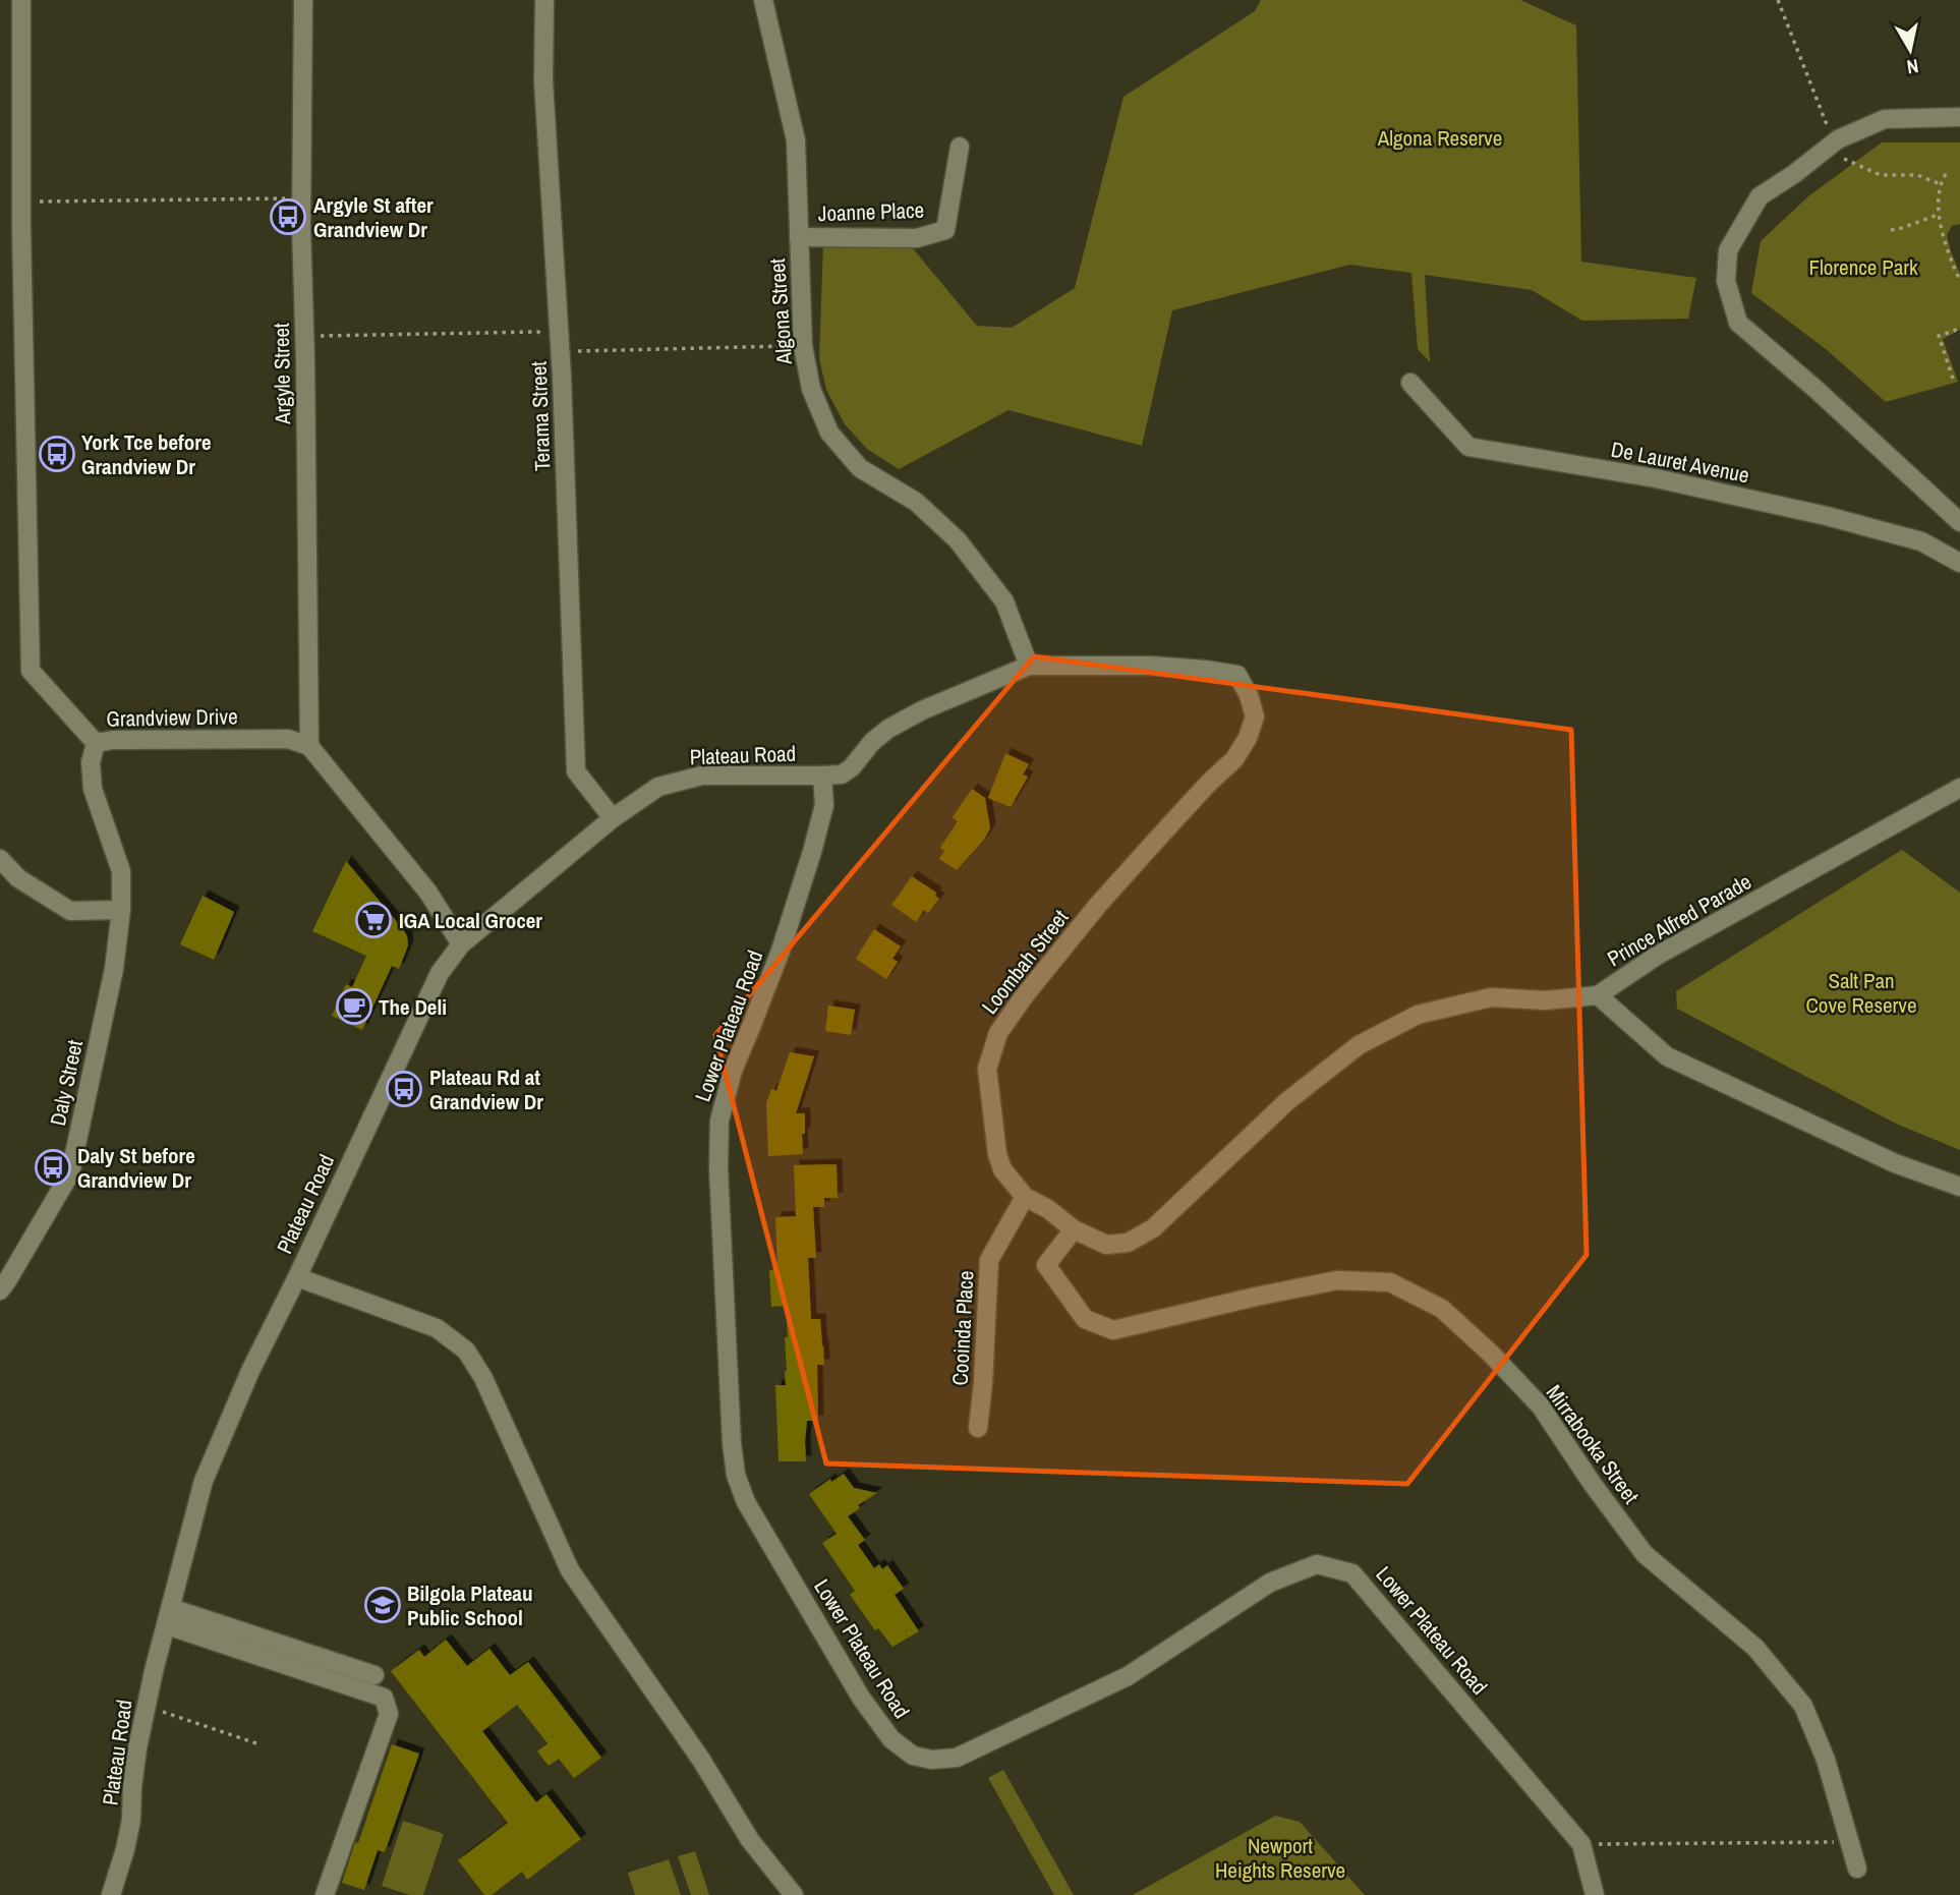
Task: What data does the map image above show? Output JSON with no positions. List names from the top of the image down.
{
  "streets": {
    "street": [
      "Joanne Place",
      "Algona Street",
      "Argyle Street",
      "Terama Street",
      "De Lauret Avenue",
      "Grandview Drive",
      "Plateau Road",
      "Prince Alfred Parade",
      "Loombah Street",
      "Lower Plateau Road",
      "Daly Street",
      "Cooinda Place",
      "Mirrabooka Street"
    ]
  },
  "crossings": [
    ["Joanne Place", "Algona Street"],
    ["Algona Street", "Loombah Street"],
    ["Argyle Street", "Grandview Drive"],
    ["Terama Street", "Plateau Road"],
    ["Grandview Drive", "Daly Street"],
    ["Plateau Road", "Loombah Street"],
    ["Plateau Road", "Lower Plateau Road"],
    ["Prince Alfred Parade", "Loombah Street"],
    ["Loombah Street", "Lower Plateau Road"],
    ["Loombah Street", "Cooinda Place"],
    ["Loombah Street", "Mirrabooka Street"]
  ],
  "parks": [
    "Algona Reserve",
    "Florence Park",
    "Salt Pan Cove Reserve",
    "Newport Heights Reserve"
  ],
  "places": {
    "bus stop": [
      "Argyle St after Grandview Dr",
      "York Tce before Grandview Dr",
      "Plateau Rd at Grandview Dr",
      "Daly St before Grandview Dr"
    ],
    "supermarket": ["IGA Local Grocer"],
    "cafe": ["The Deli"],
    "school or university": ["Bilgola Plateau Public School"]
  },
  "north": "bottom"
}
